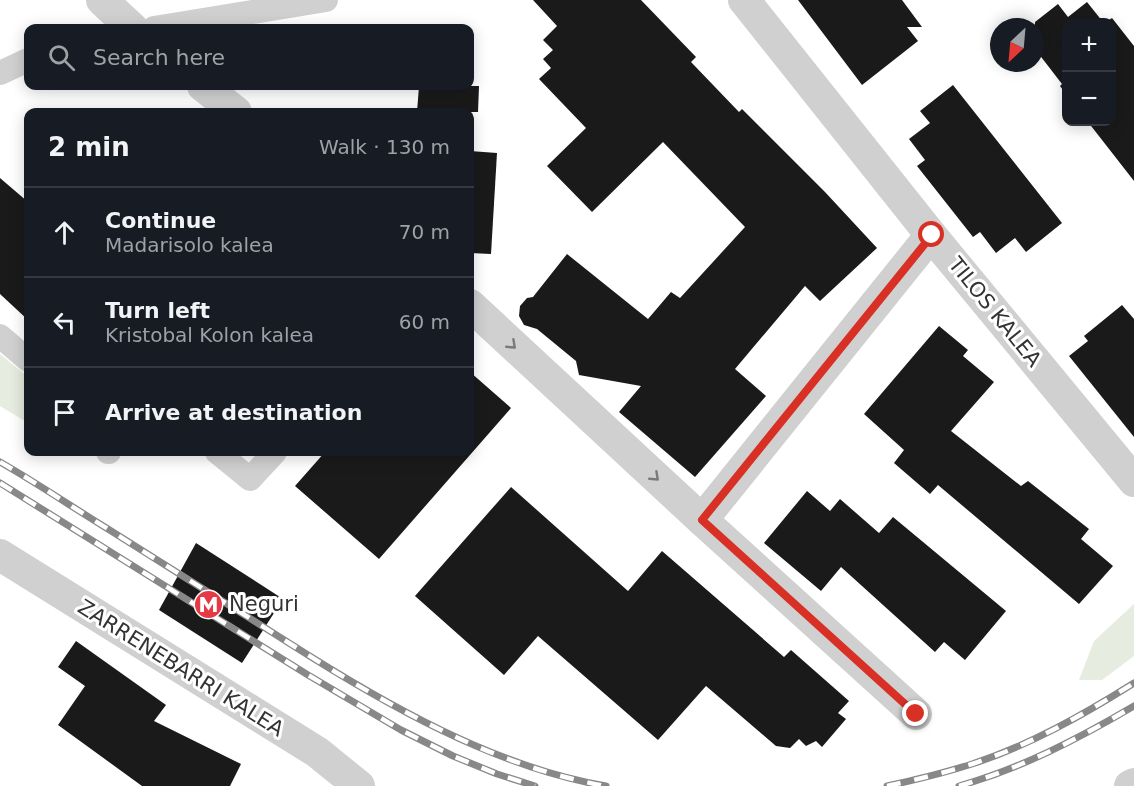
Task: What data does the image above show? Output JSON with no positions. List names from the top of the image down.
{
  "streets": {
    "street": ["TILOS KALEA", "ZARRENEBARRI KALEA"]
  },
  "places": {
    "metro station": ["Neguri"]
  },
  "north": "bottom left",
  "page": {
    "map_buttons": ["+", "−"],
    "search": "Search here",
    "heading": ["2 min", "Walk · 130 m"],
    "list": [
      ["Continue", "Madarisolo kalea", "70 m"],
      ["Turn left", "Kristobal Kolon kalea", "60 m"],
      "Arrive at destination"
    ]
  }
}
